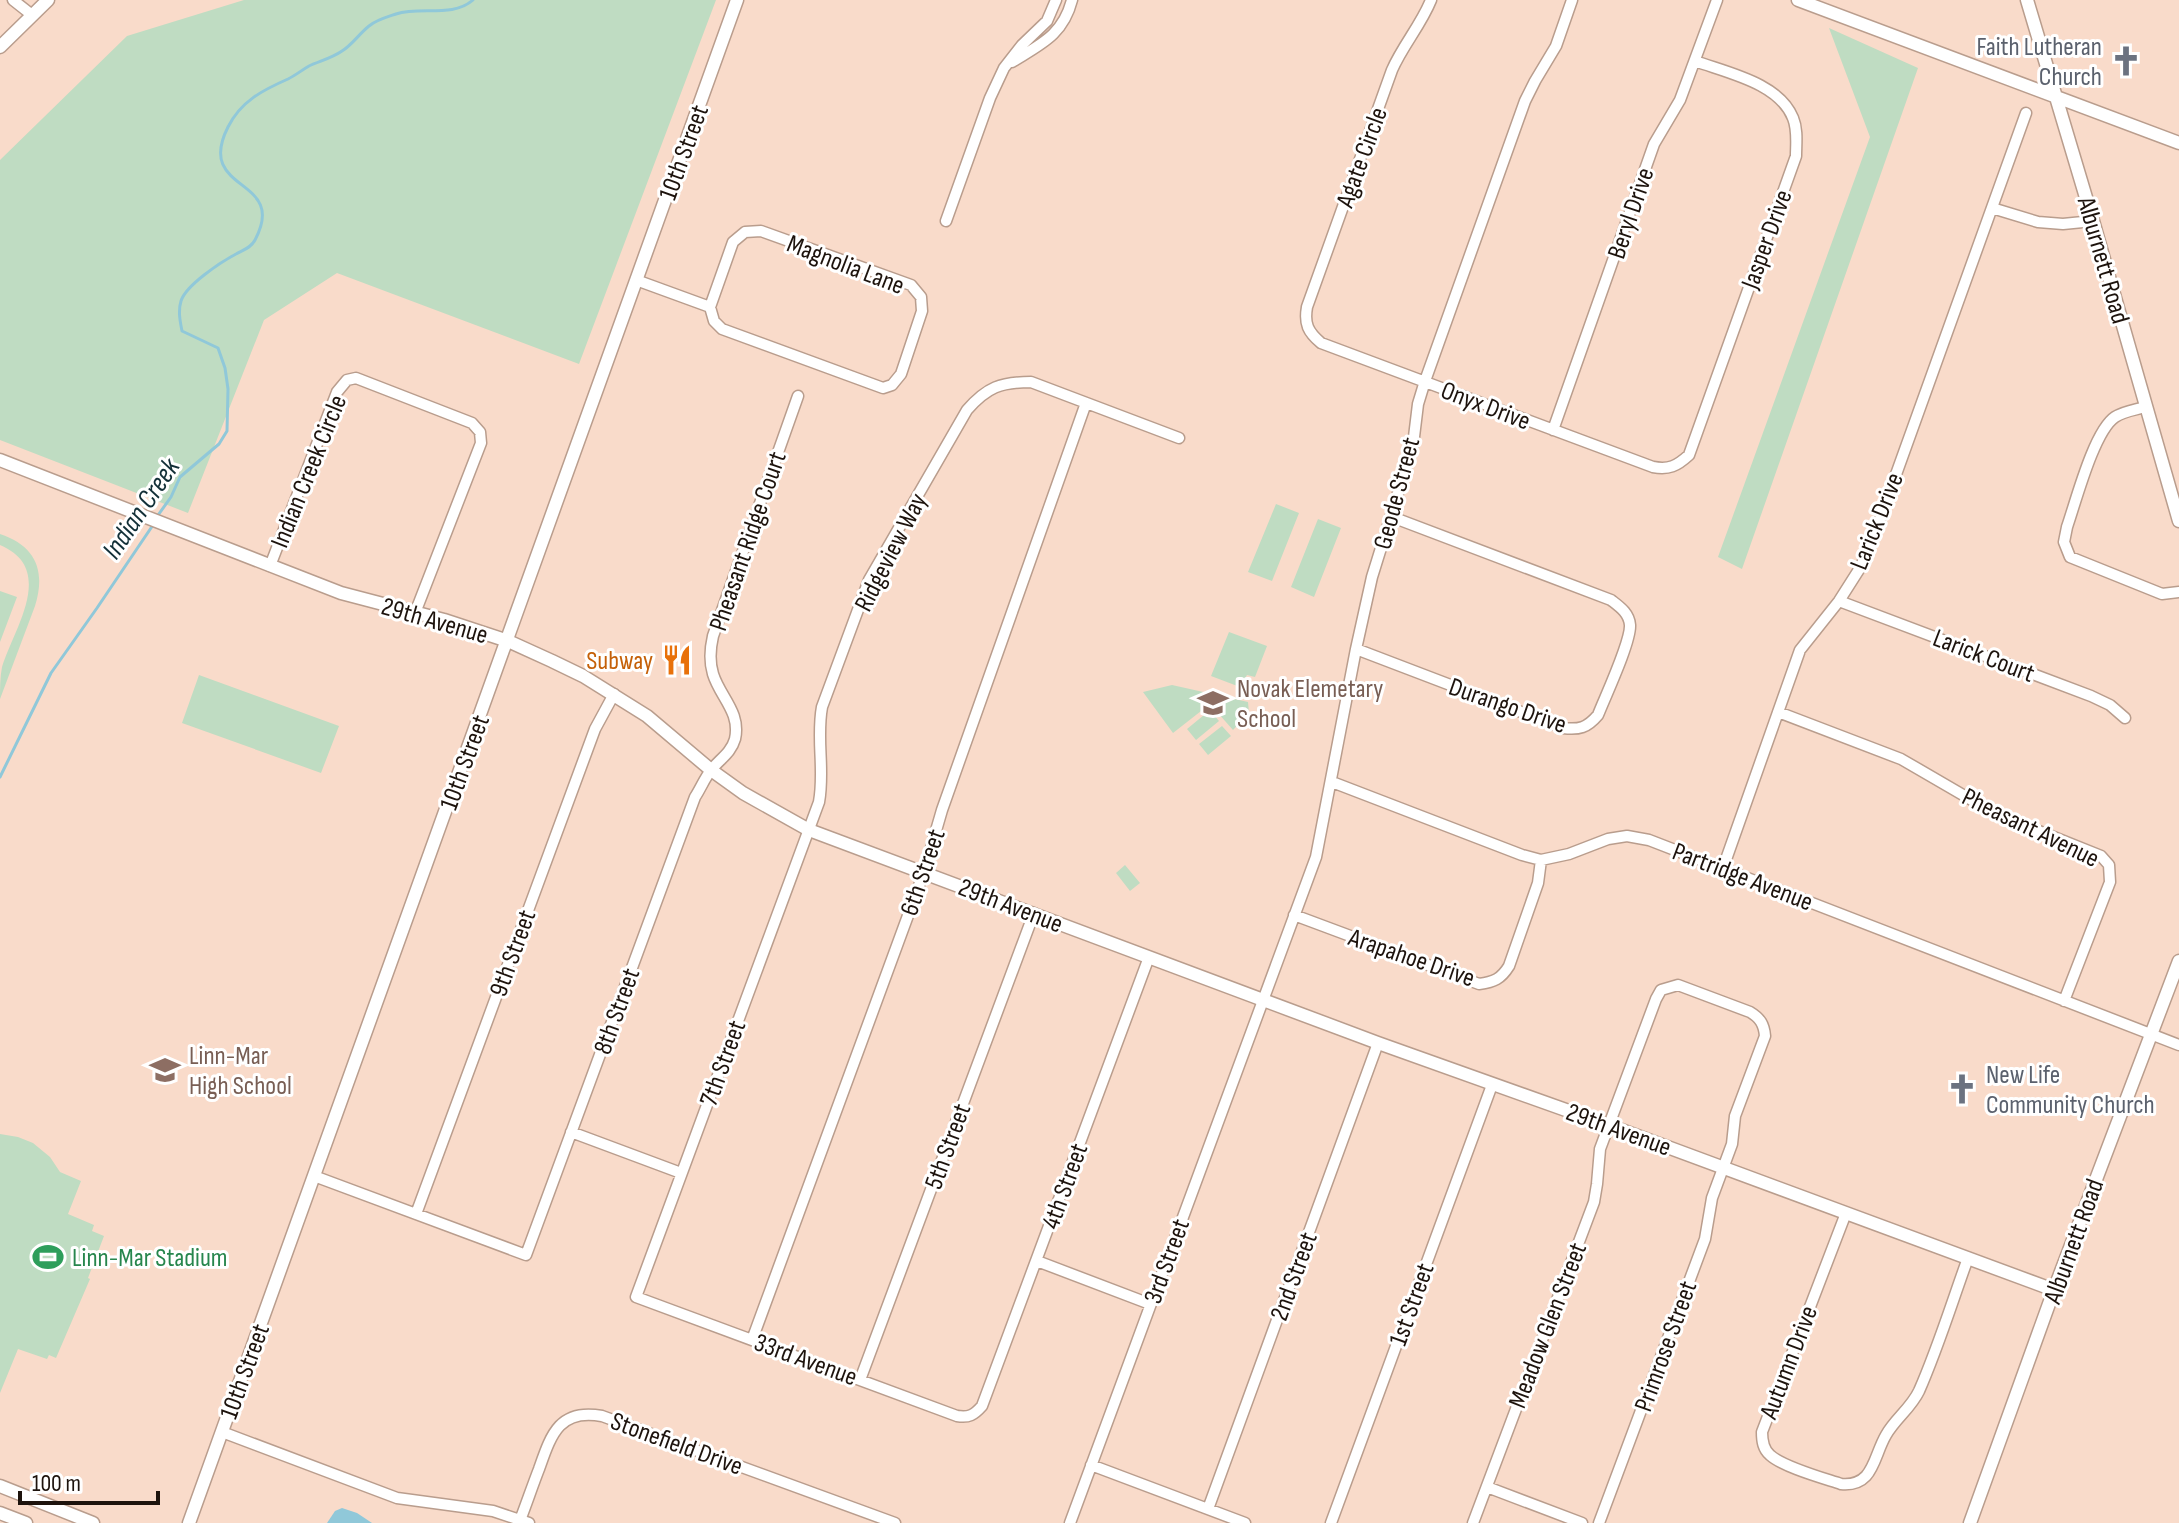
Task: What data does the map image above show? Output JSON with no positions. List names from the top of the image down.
{
  "streets": {
    "street": [
      "10th Street",
      "Agate Circle",
      "Beryl Drive",
      "Jasper Drive",
      "Alburnett Road",
      "Magnolia Lane",
      "Onyx Drive",
      "Indian Creek Circle",
      "Geode Street",
      "Larick Drive",
      "Pheasant Ridge Court",
      "Ridgeview Way",
      "29th Avenue",
      "Larick Court",
      "Durango Drive",
      "Pheasant Avenue",
      "6th Street",
      "Partridge Avenue",
      "9th Street",
      "Arapahoe Drive",
      "8th Street",
      "7th Street",
      "5th Street",
      "4th Street",
      "3rd Street",
      "2nd Street",
      "1st Street",
      "Meadow Glen Street",
      "Primrose Street",
      "33rd Avenue",
      "Autumn Drive",
      "Stonefield Drive"
    ]
  },
  "crossings": [
    ["10th Street", "Magnolia Lane"],
    ["10th Street", "29th Avenue"],
    ["Agate Circle", "Onyx Drive"],
    ["Beryl Drive", "Jasper Drive"],
    ["Beryl Drive", "Onyx Drive"],
    ["Jasper Drive", "Onyx Drive"],
    ["Alburnett Road", "29th Avenue"],
    ["Alburnett Road", "Partridge Avenue"],
    ["Onyx Drive", "Geode Street"],
    ["Indian Creek Circle", "29th Avenue"],
    ["Geode Street", "29th Avenue"],
    ["Geode Street", "Durango Drive"],
    ["Geode Street", "Arapahoe Drive"],
    ["Geode Street", "3rd Street"],
    ["Larick Drive", "Larick Court"],
    ["Larick Drive", "Pheasant Avenue"],
    ["Larick Drive", "Partridge Avenue"],
    ["Pheasant Ridge Court", "29th Avenue"],
    ["Pheasant Ridge Court", "8th Street"],
    ["Ridgeview Way", "29th Avenue"],
    ["Ridgeview Way", "6th Street"],
    ["Ridgeview Way", "7th Street"],
    ["29th Avenue", "6th Street"],
    ["29th Avenue", "9th Street"],
    ["29th Avenue", "8th Street"],
    ["29th Avenue", "7th Street"],
    ["29th Avenue", "5th Street"],
    ["29th Avenue", "4th Street"],
    ["29th Avenue", "3rd Street"],
    ["29th Avenue", "2nd Street"],
    ["29th Avenue", "1st Street"],
    ["29th Avenue", "Meadow Glen Street"],
    ["29th Avenue", "Primrose Street"],
    ["29th Avenue", "Autumn Drive"],
    ["Pheasant Avenue", "Partridge Avenue"],
    ["6th Street", "33rd Avenue"],
    ["Partridge Avenue", "Arapahoe Drive"],
    ["9th Street", "8th Street"],
    ["7th Street", "33rd Avenue"],
    ["5th Street", "33rd Avenue"],
    ["4th Street", "33rd Avenue"],
    ["Meadow Glen Street", "Primrose Street"]
  ],
  "water": ["Indian Creek"],
  "places": {
    "church": ["Faith Lutheran Church", "New Life Community Church"],
    "restaurant": ["Subway"],
    "school or university": ["Novak Elemetary School", "Linn-Mar High School"],
    "sports": ["Linn-Mar Stadium"]
  },
  "scale_bar": "100 m"
}
